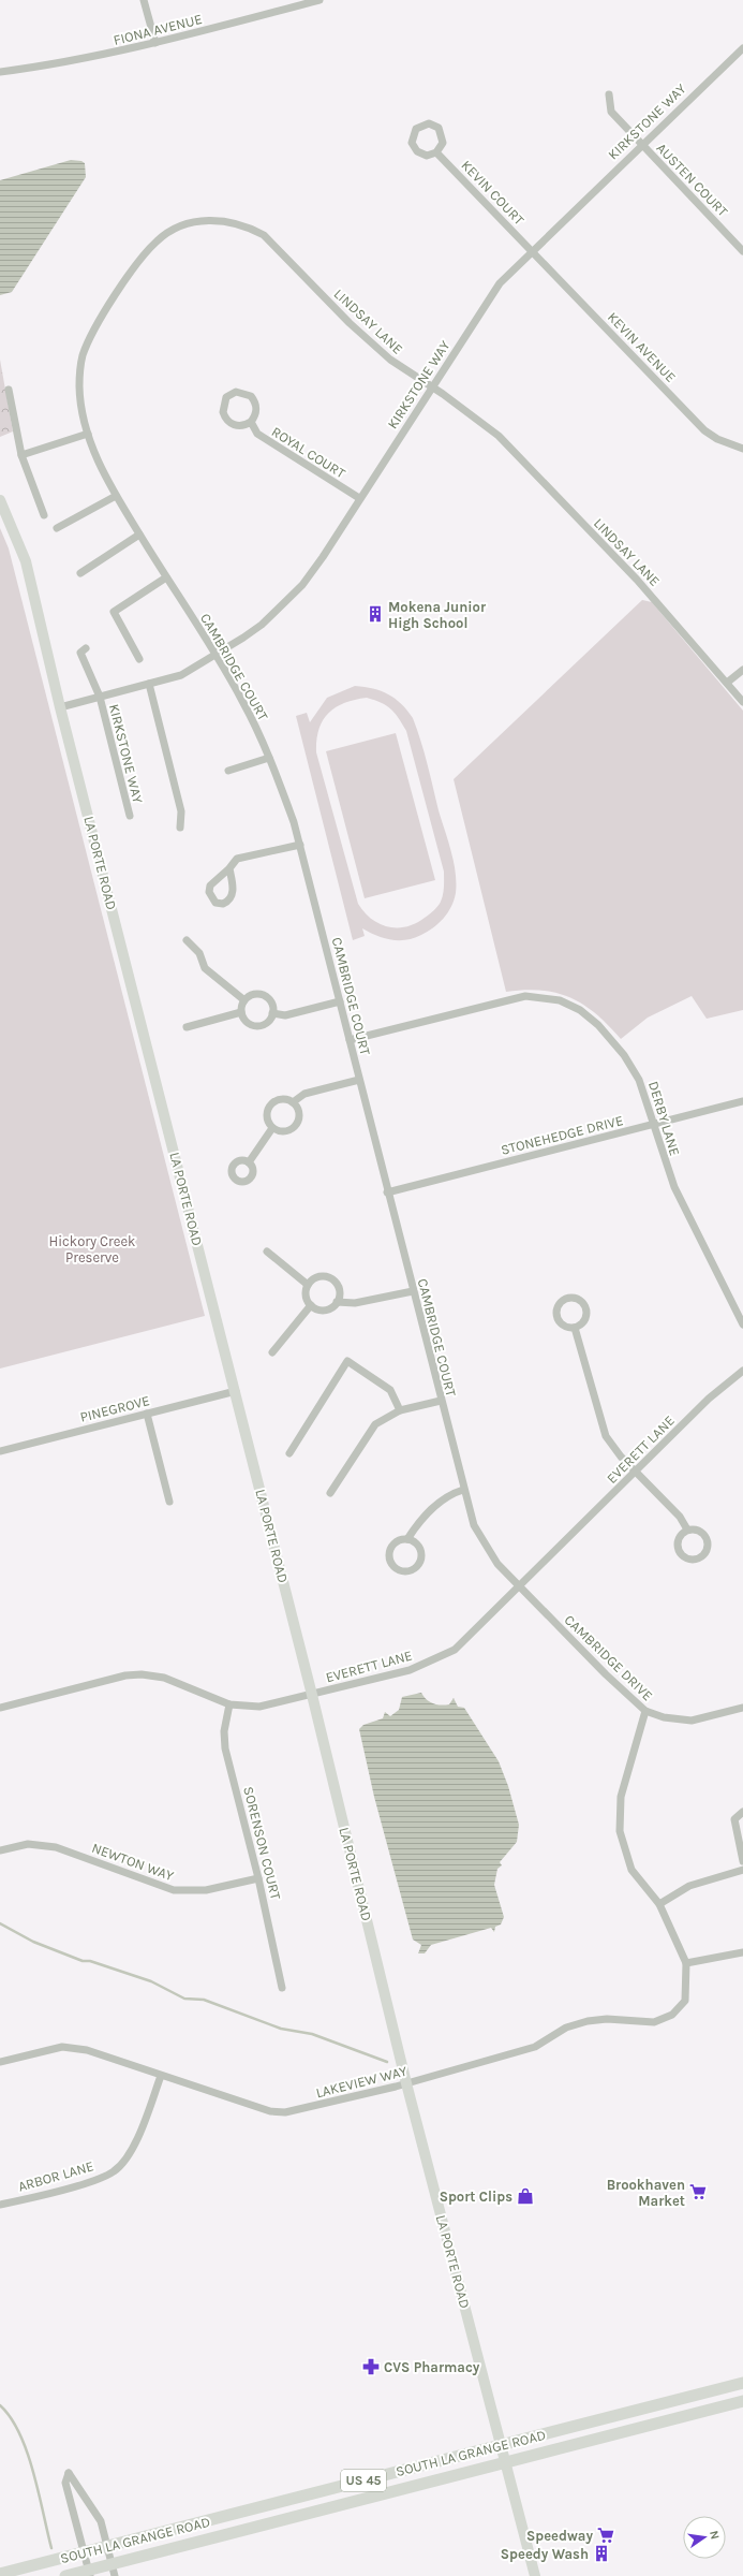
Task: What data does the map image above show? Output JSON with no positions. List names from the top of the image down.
{
  "streets": {
    "main road": ["SOUTH LA GRANGE ROAD", "US 45"],
    "street": [
      "FIONA AVENUE",
      "KIRKSTONE WAY",
      "AUSTEN COURT",
      "KEVIN COURT",
      "LINDSAY LANE",
      "KEVIN AVENUE",
      "ROYAL COURT",
      "CAMBRIDGE COURT",
      "LA PORTE ROAD",
      "DERBY LANE",
      "STONEHEDGE DRIVE",
      "PINEGROVE",
      "EVERETT LANE",
      "CAMBRIDGE DRIVE",
      "SORENSON COURT",
      "NEWTON WAY",
      "LAKEVIEW WAY",
      "ARBOR LANE"
    ]
  },
  "crossings": [
    ["KIRKSTONE WAY", "AUSTEN COURT"],
    ["KIRKSTONE WAY", "KEVIN COURT"],
    ["KIRKSTONE WAY", "LINDSAY LANE"],
    ["KIRKSTONE WAY", "KEVIN AVENUE"],
    ["KIRKSTONE WAY", "ROYAL COURT"],
    ["KIRKSTONE WAY", "CAMBRIDGE COURT"],
    ["KIRKSTONE WAY", "LA PORTE ROAD"],
    ["KEVIN COURT", "KEVIN AVENUE"],
    ["LINDSAY LANE", "CAMBRIDGE COURT"],
    ["CAMBRIDGE COURT", "DERBY LANE"],
    ["CAMBRIDGE COURT", "STONEHEDGE DRIVE"],
    ["CAMBRIDGE COURT", "EVERETT LANE"],
    ["CAMBRIDGE COURT", "CAMBRIDGE DRIVE"],
    ["LA PORTE ROAD", "PINEGROVE"],
    ["LA PORTE ROAD", "EVERETT LANE"],
    ["LA PORTE ROAD", "LAKEVIEW WAY"],
    ["LA PORTE ROAD", "SOUTH LA GRANGE ROAD"],
    ["DERBY LANE", "STONEHEDGE DRIVE"],
    ["EVERETT LANE", "CAMBRIDGE DRIVE"],
    ["EVERETT LANE", "SORENSON COURT"],
    ["SORENSON COURT", "NEWTON WAY"],
    ["LAKEVIEW WAY", "ARBOR LANE"]
  ],
  "parks": ["Hickory Creek Preserve"],
  "places": {
    "building": ["Mokena Junior High School", "Speedy Wash"],
    "supermarket": ["Brookhaven Market", "Speedway"],
    "shop": ["Sport Clips"],
    "pharmacy": ["CVS Pharmacy"]
  },
  "north": "right"
}
